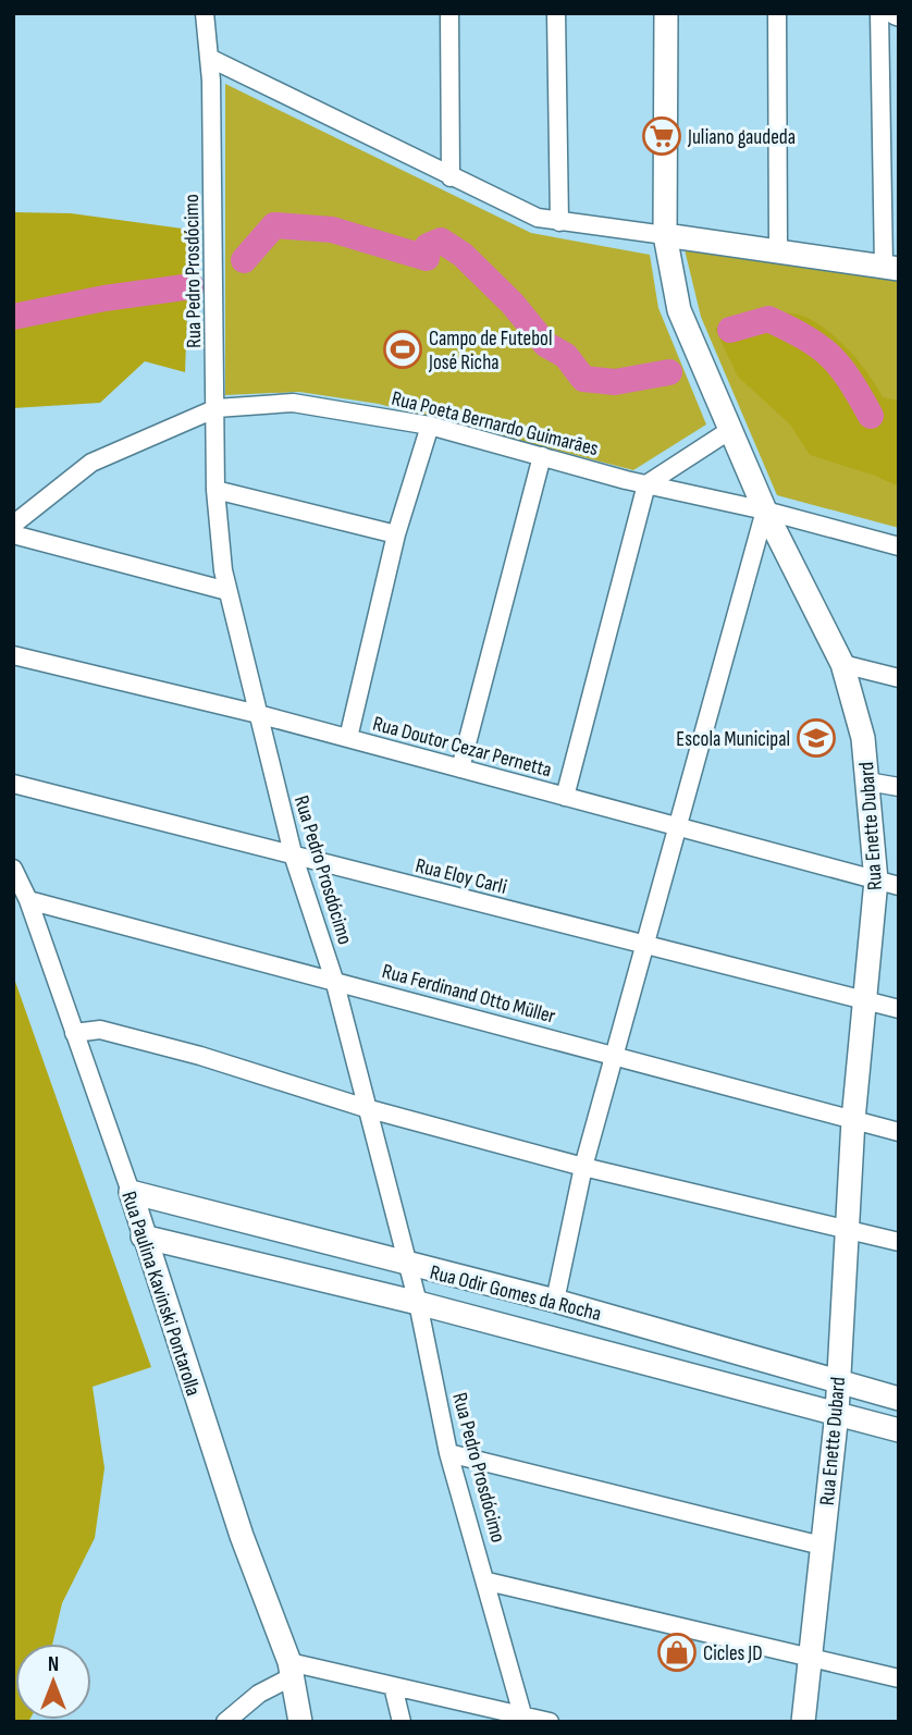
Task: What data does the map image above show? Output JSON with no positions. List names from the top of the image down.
{
  "streets": {
    "street": [
      "Rua Pedro Prosdócimo",
      "Rua Poeta Bernardo Guimarães",
      "Rua Doutor Cezar Pernetta",
      "Rua Enette Dubard",
      "Rua Eloy Carli",
      "Rua Ferdinand Otto Müller",
      "Rua Odir Gomes da Rocha",
      "Rua Paulina Kavinski Pontarolla"
    ]
  },
  "crossings": [
    ["Rua Pedro Prosdócimo", "Rua Poeta Bernardo Guimarães"],
    ["Rua Pedro Prosdócimo", "Rua Doutor Cezar Pernetta"],
    ["Rua Pedro Prosdócimo", "Rua Eloy Carli"],
    ["Rua Pedro Prosdócimo", "Rua Ferdinand Otto Müller"],
    ["Rua Pedro Prosdócimo", "Rua Odir Gomes da Rocha"],
    ["Rua Poeta Bernardo Guimarães", "Rua Enette Dubard"],
    ["Rua Doutor Cezar Pernetta", "Rua Enette Dubard"],
    ["Rua Enette Dubard", "Rua Eloy Carli"],
    ["Rua Enette Dubard", "Rua Ferdinand Otto Müller"],
    ["Rua Enette Dubard", "Rua Odir Gomes da Rocha"],
    ["Rua Ferdinand Otto Müller", "Rua Paulina Kavinski Pontarolla"],
    ["Rua Odir Gomes da Rocha", "Rua Paulina Kavinski Pontarolla"]
  ],
  "places": {
    "supermarket": ["Juliano gaudeda"],
    "sports": ["Campo de Futebol José Richa"],
    "school or university": ["Escola Municipal"],
    "shop": ["Cicles JD"]
  },
  "north": "top"
}
